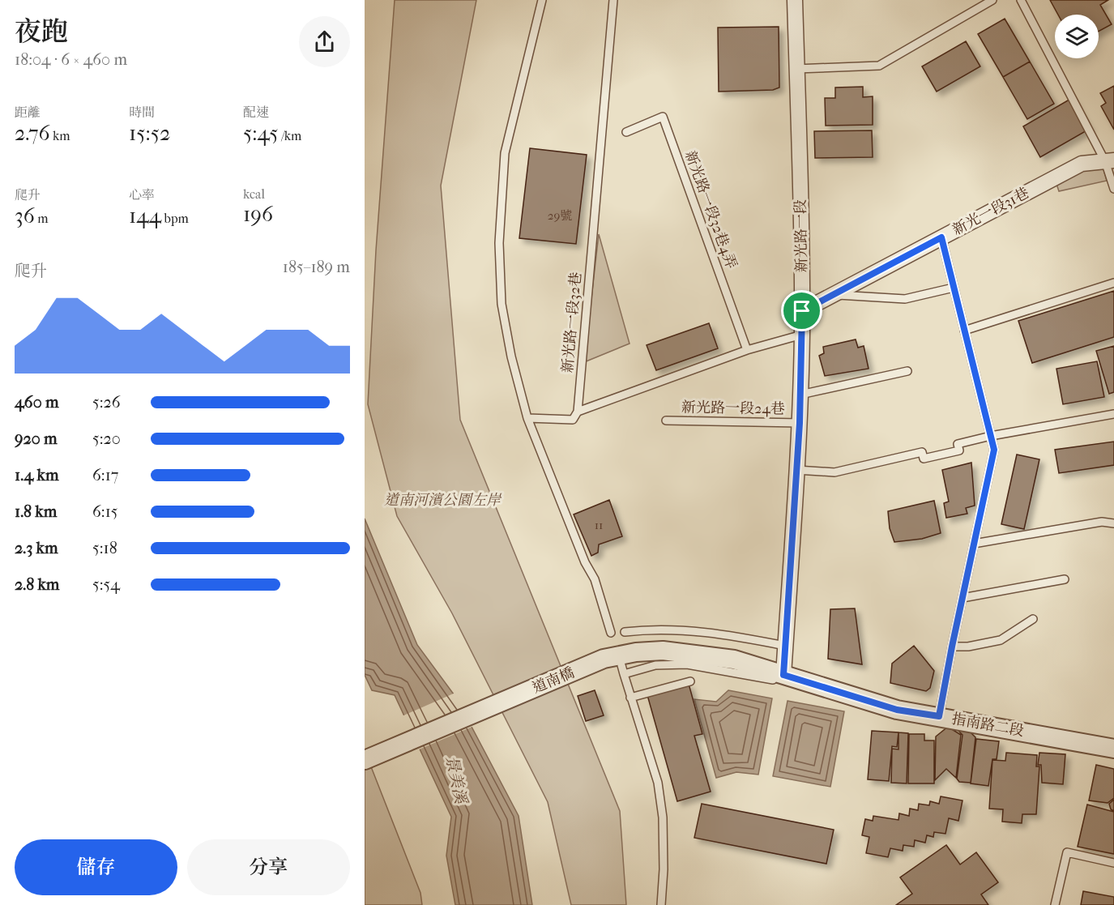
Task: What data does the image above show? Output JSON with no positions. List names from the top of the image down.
{
  "streets": {
    "street": [
      "新光一段31巷",
      "新光路一段",
      "道南橋",
      "指南路二段"
    ],
    "lane": ["新光路一段32巷4弄", "新光路一段32巷", "新光路一段24巷"]
  },
  "crossings": [
    ["新光一段31巷", "新光路一段"],
    ["新光路一段", "新光路一段24巷"],
    ["新光路一段", "指南路二段"],
    ["道南橋", "指南路二段"]
  ],
  "water": ["景美溪"],
  "parks": ["道南河濱公園左岸"],
  "house_numbers": ["29號", "11"],
  "page": {
    "heading": ["夜跑", "18:04 · 6 × 460 m"],
    "stats": [
      ["距離", "2.76 km"],
      ["時間", "15:52"],
      ["配速", "5:45 /km"],
      ["爬升", "36 m"],
      ["心率", "144 bpm"],
      ["kcal", "196"]
    ],
    "chart": ["爬升", "185–189 m"],
    "list": [
      {
        "name": "460 m",
        "note": "5:26"
      },
      {
        "name": "920 m",
        "note": "5:20"
      },
      {
        "name": "1.4 km",
        "note": "6:17"
      },
      {
        "name": "1.8 km",
        "note": "6:15"
      },
      {
        "name": "2.3 km",
        "note": "5:18"
      },
      {
        "name": "2.8 km",
        "note": "5:54"
      }
    ],
    "buttons": ["儲存", "分享"]
  }
}
